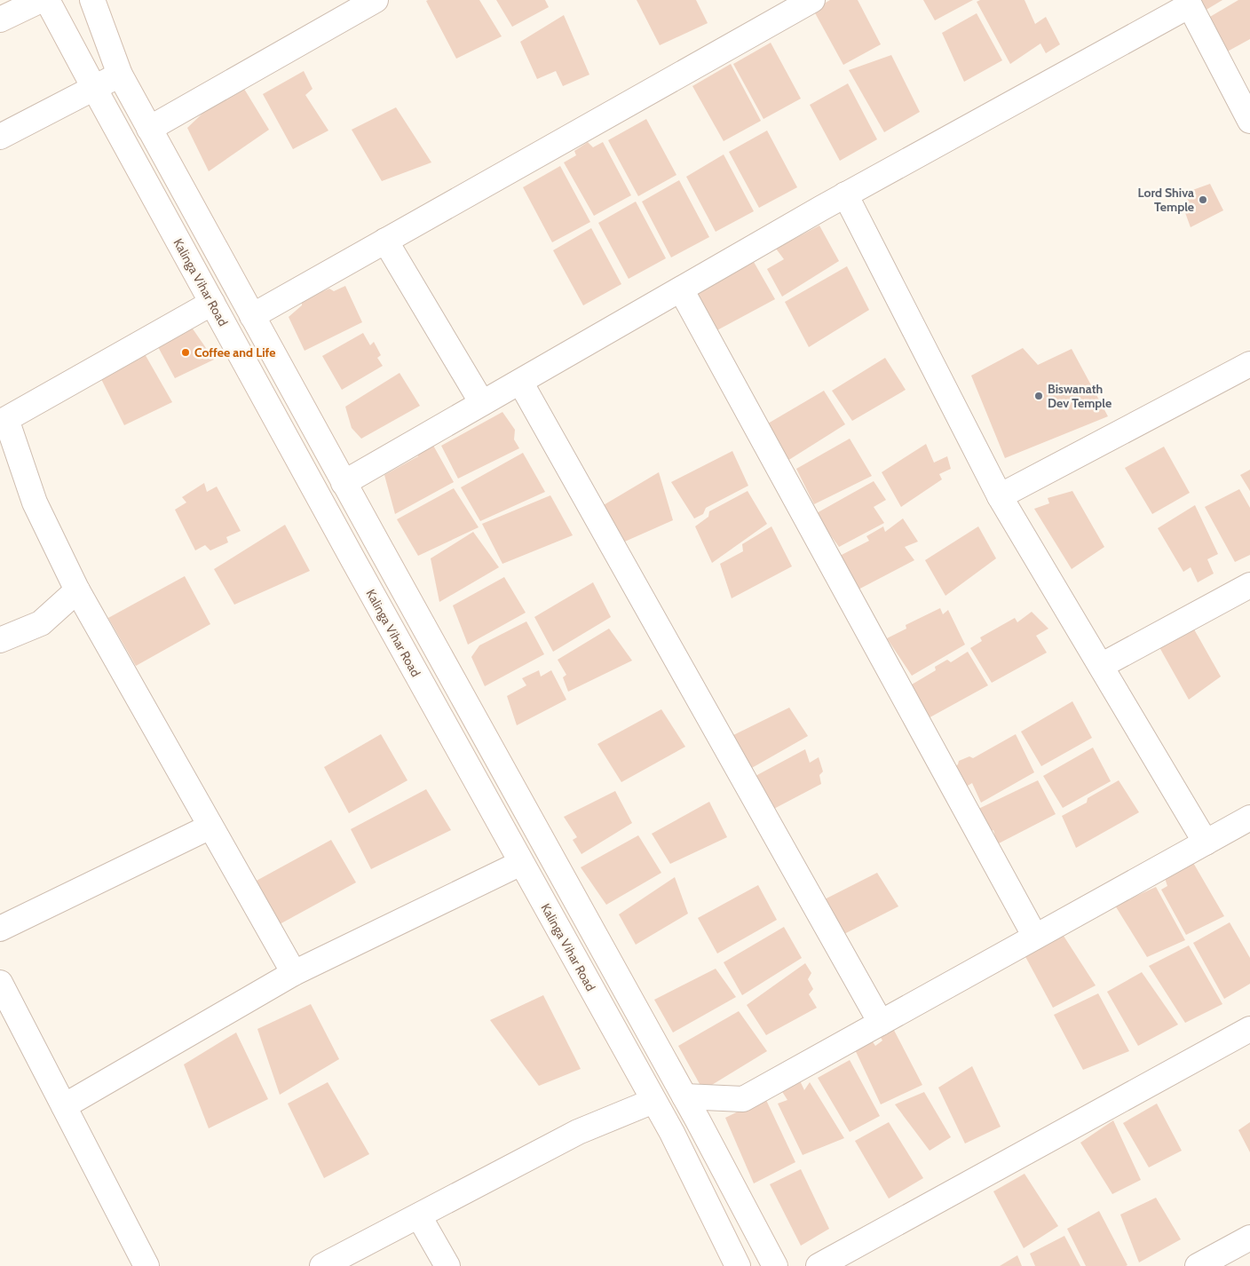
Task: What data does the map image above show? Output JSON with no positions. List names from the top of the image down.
{
  "streets": {
    "street": ["Kalinga Vihar Road"]
  },
  "places": ["Lord Shiva Temple", "Coffee and Life", "Biswanath Dev Temple"]
}
